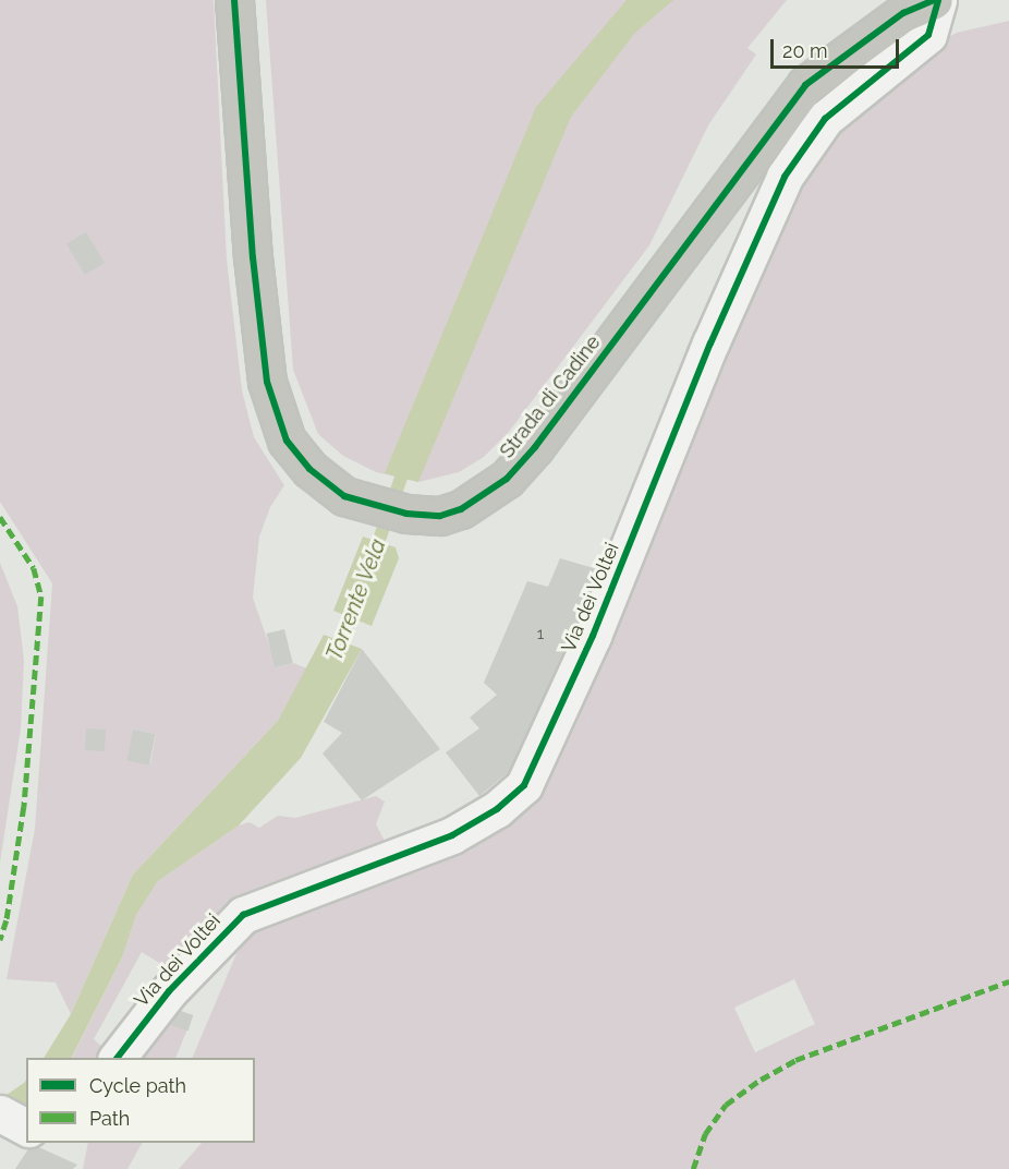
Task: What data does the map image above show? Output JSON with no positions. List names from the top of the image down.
{
  "streets": {
    "street": ["Strada di Cadine", "Via dei Voltei"]
  },
  "crossings": [
    ["Strada di Cadine", "Via dei Voltei"]
  ],
  "water": ["Torrente Vela"],
  "house_numbers": ["1"],
  "legend": ["Cycle path", "Path"],
  "scale_bar": "20 m"
}
